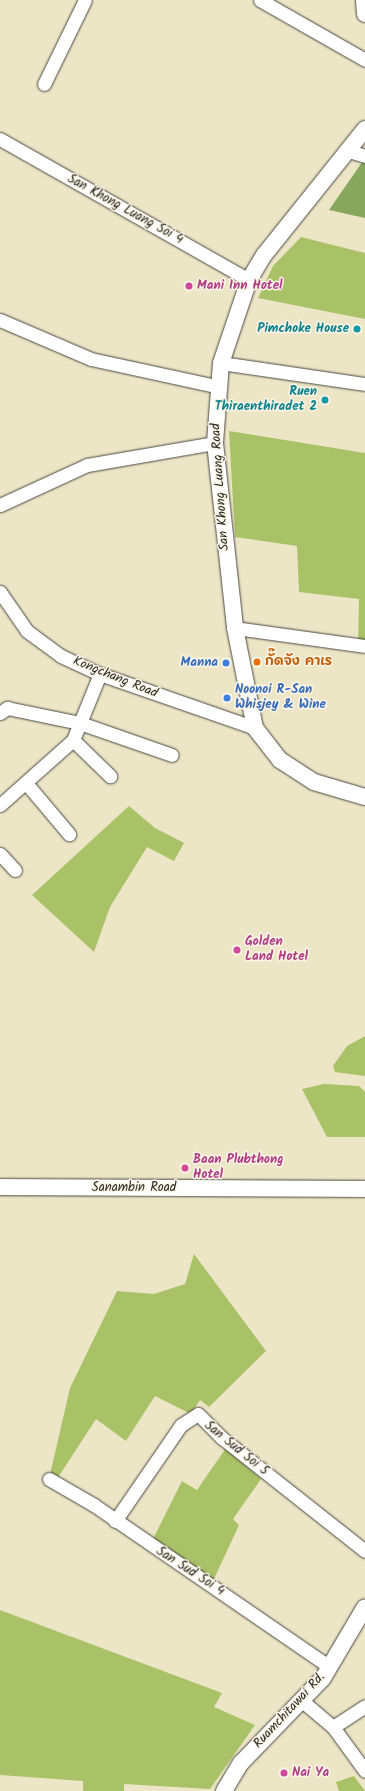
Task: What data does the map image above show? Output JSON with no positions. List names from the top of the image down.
{
  "streets": {
    "street": [
      "San Khong Luang Soi 4",
      "San Khong Luang Road",
      "Kongchang Road",
      "Sanambin Road",
      "San Sud Soi 5",
      "San Sud Soi 4",
      "Ruamchitawai Rd."
    ]
  },
  "crossings": [
    ["San Khong Luang Soi 4", "San Khong Luang Road"],
    ["San Khong Luang Road", "Kongchang Road"],
    ["San Sud Soi 5", "San Sud Soi 4"],
    ["San Sud Soi 4", "Ruamchitawai Rd."]
  ],
  "places": [
    "Mani Inn Hotel",
    "Pimchoke House",
    "Ruen Thiraenthiradet 2",
    "กั๊ดจัง คาเร",
    "Manna",
    "Noonoi R-San Whisjey & Wine",
    "Golden Land Hotel",
    "Baan Plubthong Hotel",
    "Nai Ya"
  ]
}
